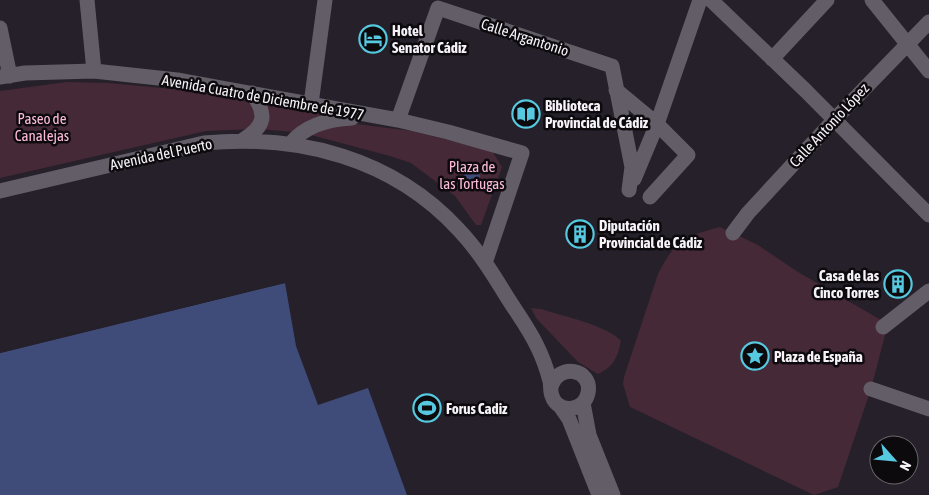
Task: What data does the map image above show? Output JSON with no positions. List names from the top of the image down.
{
  "streets": {
    "street": [
      "Calle Argantonio",
      "Avenida Cuatro de Diciembre de 1977",
      "Calle Antonio López",
      "Avenida del Puerto"
    ]
  },
  "crossings": [
    ["Calle Argantonio", "Avenida Cuatro de Diciembre de 1977"],
    ["Avenida Cuatro de Diciembre de 1977", "Avenida del Puerto"]
  ],
  "parks": ["Paseo de Canalejas", "Plaza de las Tortugas"],
  "places": {
    "hotel": ["Hotel Senator Cádiz"],
    "library": ["Biblioteca Provincial de Cádiz"],
    "building": ["Diputación Provincial de Cádiz", "Casa de las Cinco Torres"],
    "place": ["Plaza de España"],
    "sports": ["Forus Cadiz"]
  },
  "north": "bottom right"
}
